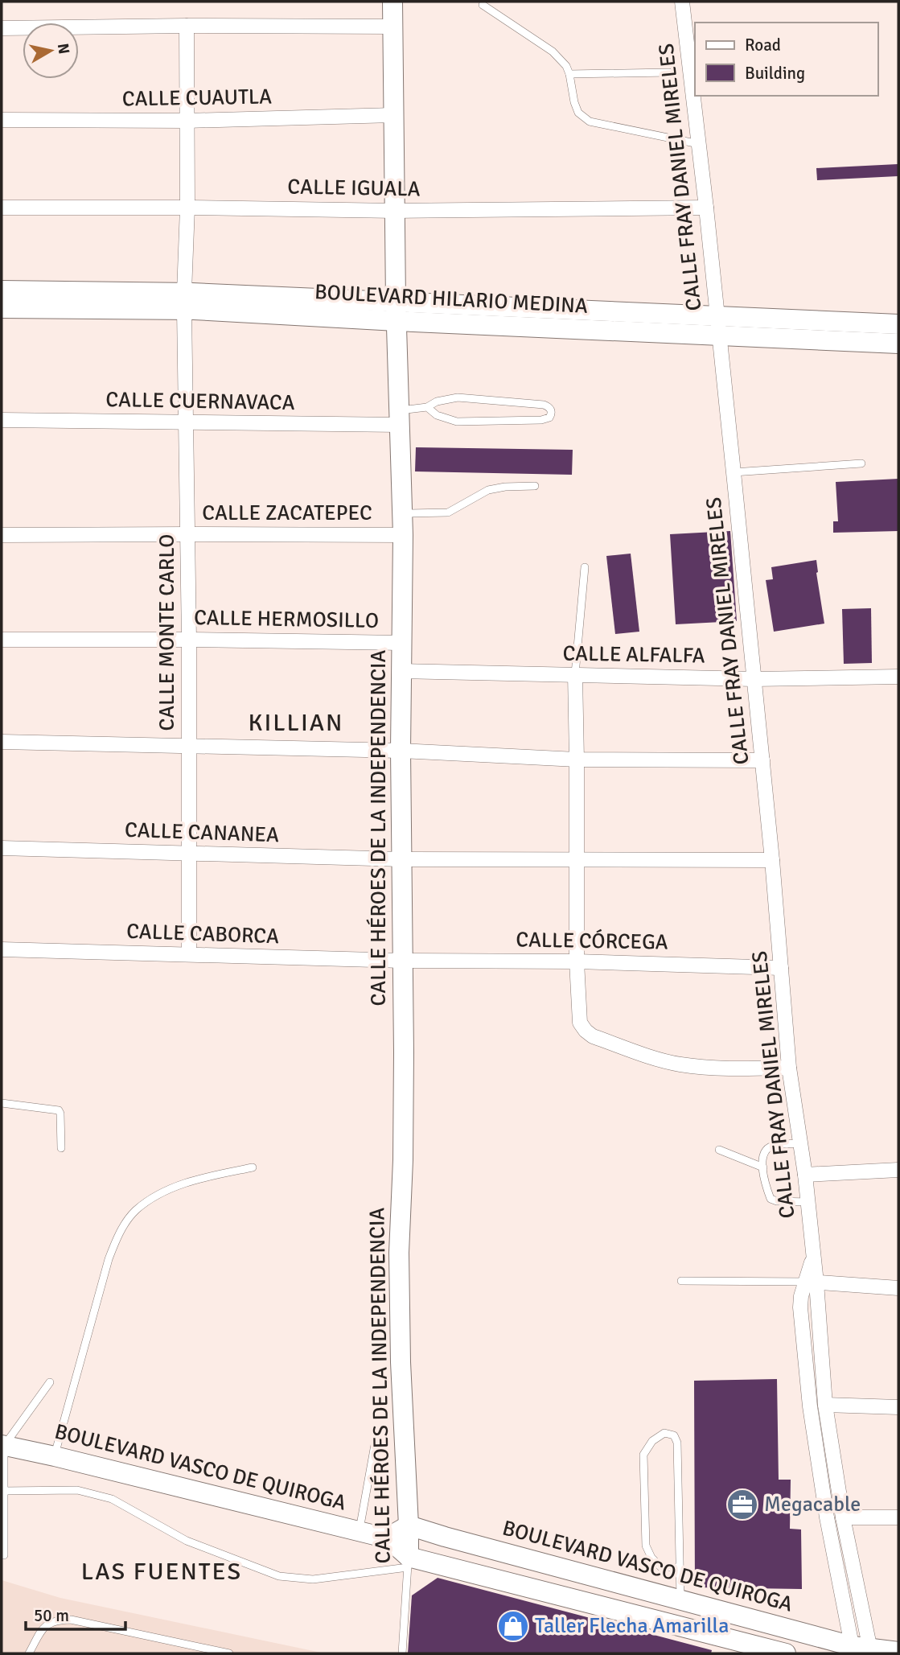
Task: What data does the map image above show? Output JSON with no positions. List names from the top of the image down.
{
  "streets": {
    "street": [
      "CALLE CUAUTLA",
      "CALLE FRAY DANIEL MIRELES",
      "CALLE IGUALA",
      "BOULEVARD HILARIO MEDINA",
      "CALLE CUERNAVACA",
      "CALLE ZACATEPEC",
      "CALLE HERMOSILLO",
      "CALLE MONTE CARLO",
      "CALLE ALFALFA",
      "CALLE HÉROES DE LA INDEPENDENCIA",
      "CALLE CANANEA",
      "CALLE CABORCA",
      "CALLE CÓRCEGA",
      "BOULEVARD VASCO DE QUIROGA"
    ]
  },
  "crossings": [
    ["CALLE CUAUTLA", "CALLE MONTE CARLO"],
    ["CALLE CUAUTLA", "CALLE HÉROES DE LA INDEPENDENCIA"],
    ["CALLE FRAY DANIEL MIRELES", "CALLE IGUALA"],
    ["CALLE FRAY DANIEL MIRELES", "BOULEVARD HILARIO MEDINA"],
    ["CALLE FRAY DANIEL MIRELES", "CALLE ALFALFA"],
    ["CALLE FRAY DANIEL MIRELES", "CALLE CANANEA"],
    ["CALLE FRAY DANIEL MIRELES", "CALLE CÓRCEGA"],
    ["CALLE FRAY DANIEL MIRELES", "BOULEVARD VASCO DE QUIROGA"],
    ["CALLE IGUALA", "CALLE MONTE CARLO"],
    ["CALLE IGUALA", "CALLE HÉROES DE LA INDEPENDENCIA"],
    ["BOULEVARD HILARIO MEDINA", "CALLE MONTE CARLO"],
    ["BOULEVARD HILARIO MEDINA", "CALLE HÉROES DE LA INDEPENDENCIA"],
    ["CALLE CUERNAVACA", "CALLE MONTE CARLO"],
    ["CALLE CUERNAVACA", "CALLE HÉROES DE LA INDEPENDENCIA"],
    ["CALLE ZACATEPEC", "CALLE MONTE CARLO"],
    ["CALLE ZACATEPEC", "CALLE HÉROES DE LA INDEPENDENCIA"],
    ["CALLE HERMOSILLO", "CALLE MONTE CARLO"],
    ["CALLE HERMOSILLO", "CALLE HÉROES DE LA INDEPENDENCIA"],
    ["CALLE MONTE CARLO", "CALLE CANANEA"],
    ["CALLE MONTE CARLO", "CALLE CABORCA"],
    ["CALLE ALFALFA", "CALLE HÉROES DE LA INDEPENDENCIA"],
    ["CALLE HÉROES DE LA INDEPENDENCIA", "CALLE CANANEA"],
    ["CALLE HÉROES DE LA INDEPENDENCIA", "CALLE CABORCA"],
    ["CALLE HÉROES DE LA INDEPENDENCIA", "CALLE CÓRCEGA"],
    ["CALLE HÉROES DE LA INDEPENDENCIA", "BOULEVARD VASCO DE QUIROGA"],
    ["CALLE CABORCA", "CALLE CÓRCEGA"]
  ],
  "districts": ["KILLIAN", "LAS FUENTES"],
  "places": {
    "office": ["Megacable"],
    "shop": ["Taller Flecha Amarilla"]
  },
  "legend": ["Road", "Building"],
  "scale_bar": "50 m",
  "north": "right"
}
